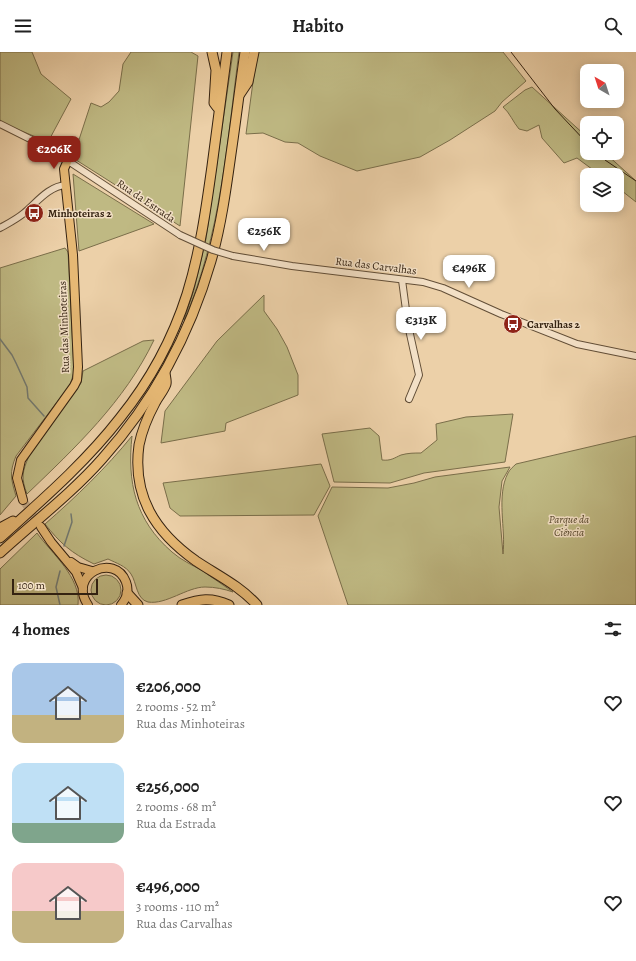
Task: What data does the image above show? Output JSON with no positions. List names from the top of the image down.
{
  "streets": {
    "main road": ["Rua das Minhoteiras"],
    "street": ["Rua da Estrada", "Rua das Carvalhas"]
  },
  "crossings": [
    ["Rua da Estrada", "Rua das Carvalhas"],
    ["Rua da Estrada", "Rua das Minhoteiras"]
  ],
  "parks": ["Parque da Ciência"],
  "places": {
    "bus stop": ["Minhoteiras 2", "Carvalhas 2"]
  },
  "scale_bar": "100 m",
  "north": "top left",
  "page": {
    "header": "Habito",
    "price": [
      "€206K",
      "€256K",
      "€496K",
      "€313K"
    ],
    "scale": "100 m",
    "heading": "4 homes",
    "list": [
      {
        "name": "€206,000",
        "note": "2 rooms · 52 m² · Rua das Minhoteiras"
      },
      {
        "name": "€256,000",
        "note": "2 rooms · 68 m² · Rua da Estrada"
      },
      {
        "name": "€496,000",
        "note": "3 rooms · 110 m² · Rua das Carvalhas"
      }
    ]
  }
}
